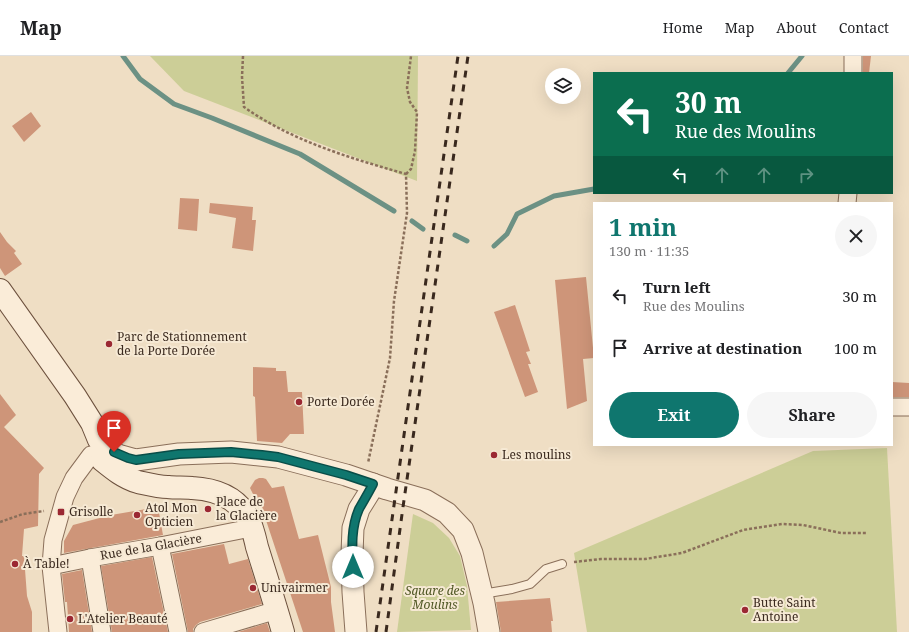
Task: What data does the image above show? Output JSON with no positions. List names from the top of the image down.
{
  "streets": {
    "street": ["Rue de la Glacière"]
  },
  "parks": ["Square des Moulins"],
  "places": {
    "other": [
      "Parc de Stationnement de la Porte Dorée",
      "Porte Dorée",
      "Les moulins",
      "Place de la Glacière",
      "Atol Mon Opticien",
      "À Table!",
      "Univairmer",
      "Butte Saint Antoine",
      "L'Atelier Beauté"
    ],
    "transit": ["Grisolle"]
  },
  "page": {
    "header": "Map",
    "nav": [
      "Home",
      "Map",
      "About",
      "Contact"
    ],
    "turn": ["30 m", "Rue des Moulins"],
    "heading": ["1 min", "130 m · 11:35"],
    "list": [
      {
        "name": "Turn left",
        "note": "Rue des Moulins",
        "value": "30 m"
      },
      {
        "name": "Arrive at destination",
        "value": "100 m"
      }
    ],
    "buttons": ["Exit", "Share"]
  }
}
